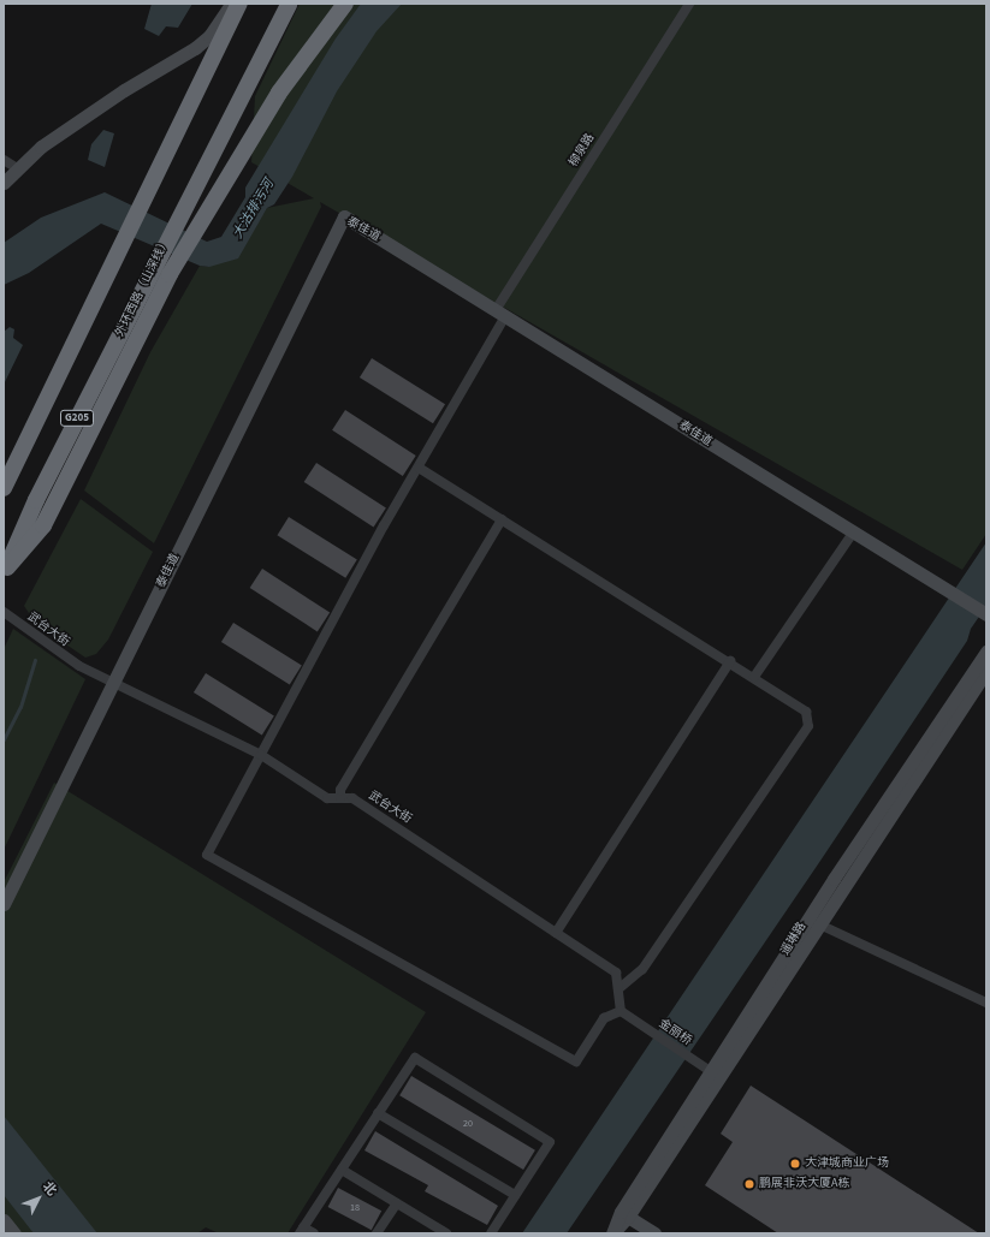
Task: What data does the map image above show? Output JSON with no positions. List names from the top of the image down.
{
  "streets": {
    "highway": ["外环西路（山深线）", "G205"],
    "street": [
      "柳泉路",
      "泰佳道",
      "武台大街",
      "遥琳路",
      "金丽桥"
    ]
  },
  "crossings": [
    ["柳泉路", "泰佳道"],
    ["柳泉路", "武台大街"],
    ["柳泉路", "金丽桥"],
    ["泰佳道", "武台大街"],
    ["武台大街", "金丽桥"],
    ["遥琳路", "金丽桥"]
  ],
  "water": ["大沽排污河"],
  "places": ["大津城商业广场", "鹏展非沃大厦A栋"],
  "house_numbers": ["20", "18"],
  "north": "top right"
}
